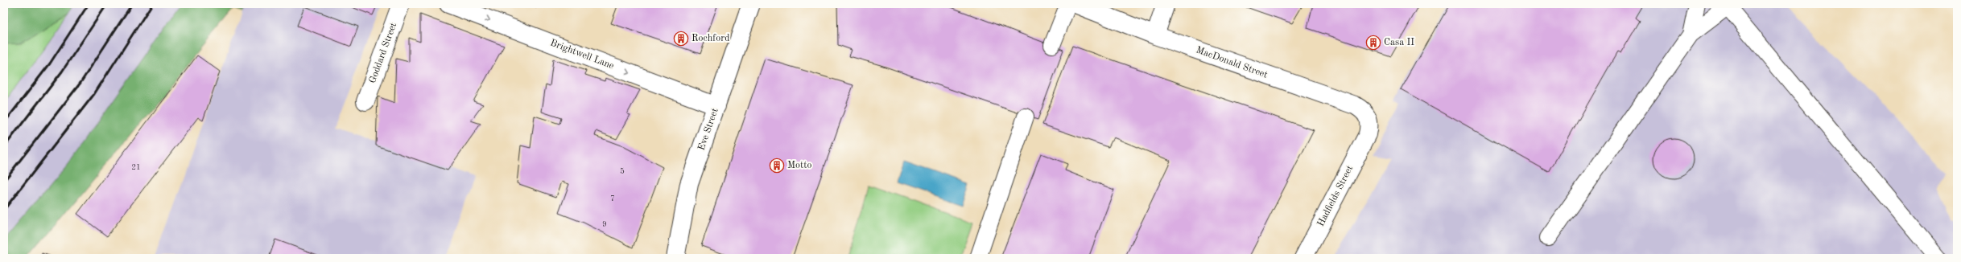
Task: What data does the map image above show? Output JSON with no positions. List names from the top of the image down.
{
  "streets": {
    "street": [
      "Goddard Street",
      "Brightwell Lane",
      "MacDonald Street",
      "Eve Street",
      "Hadfields Street"
    ]
  },
  "crossings": [
    ["Brightwell Lane", "Eve Street"],
    ["MacDonald Street", "Hadfields Street"]
  ],
  "one_way": ["Brightwell Lane"],
  "places": {
    "building": ["Rochford", "Casa II", "Motto"]
  },
  "house_numbers": [
    "21",
    "5",
    "7",
    "9"
  ]
}
